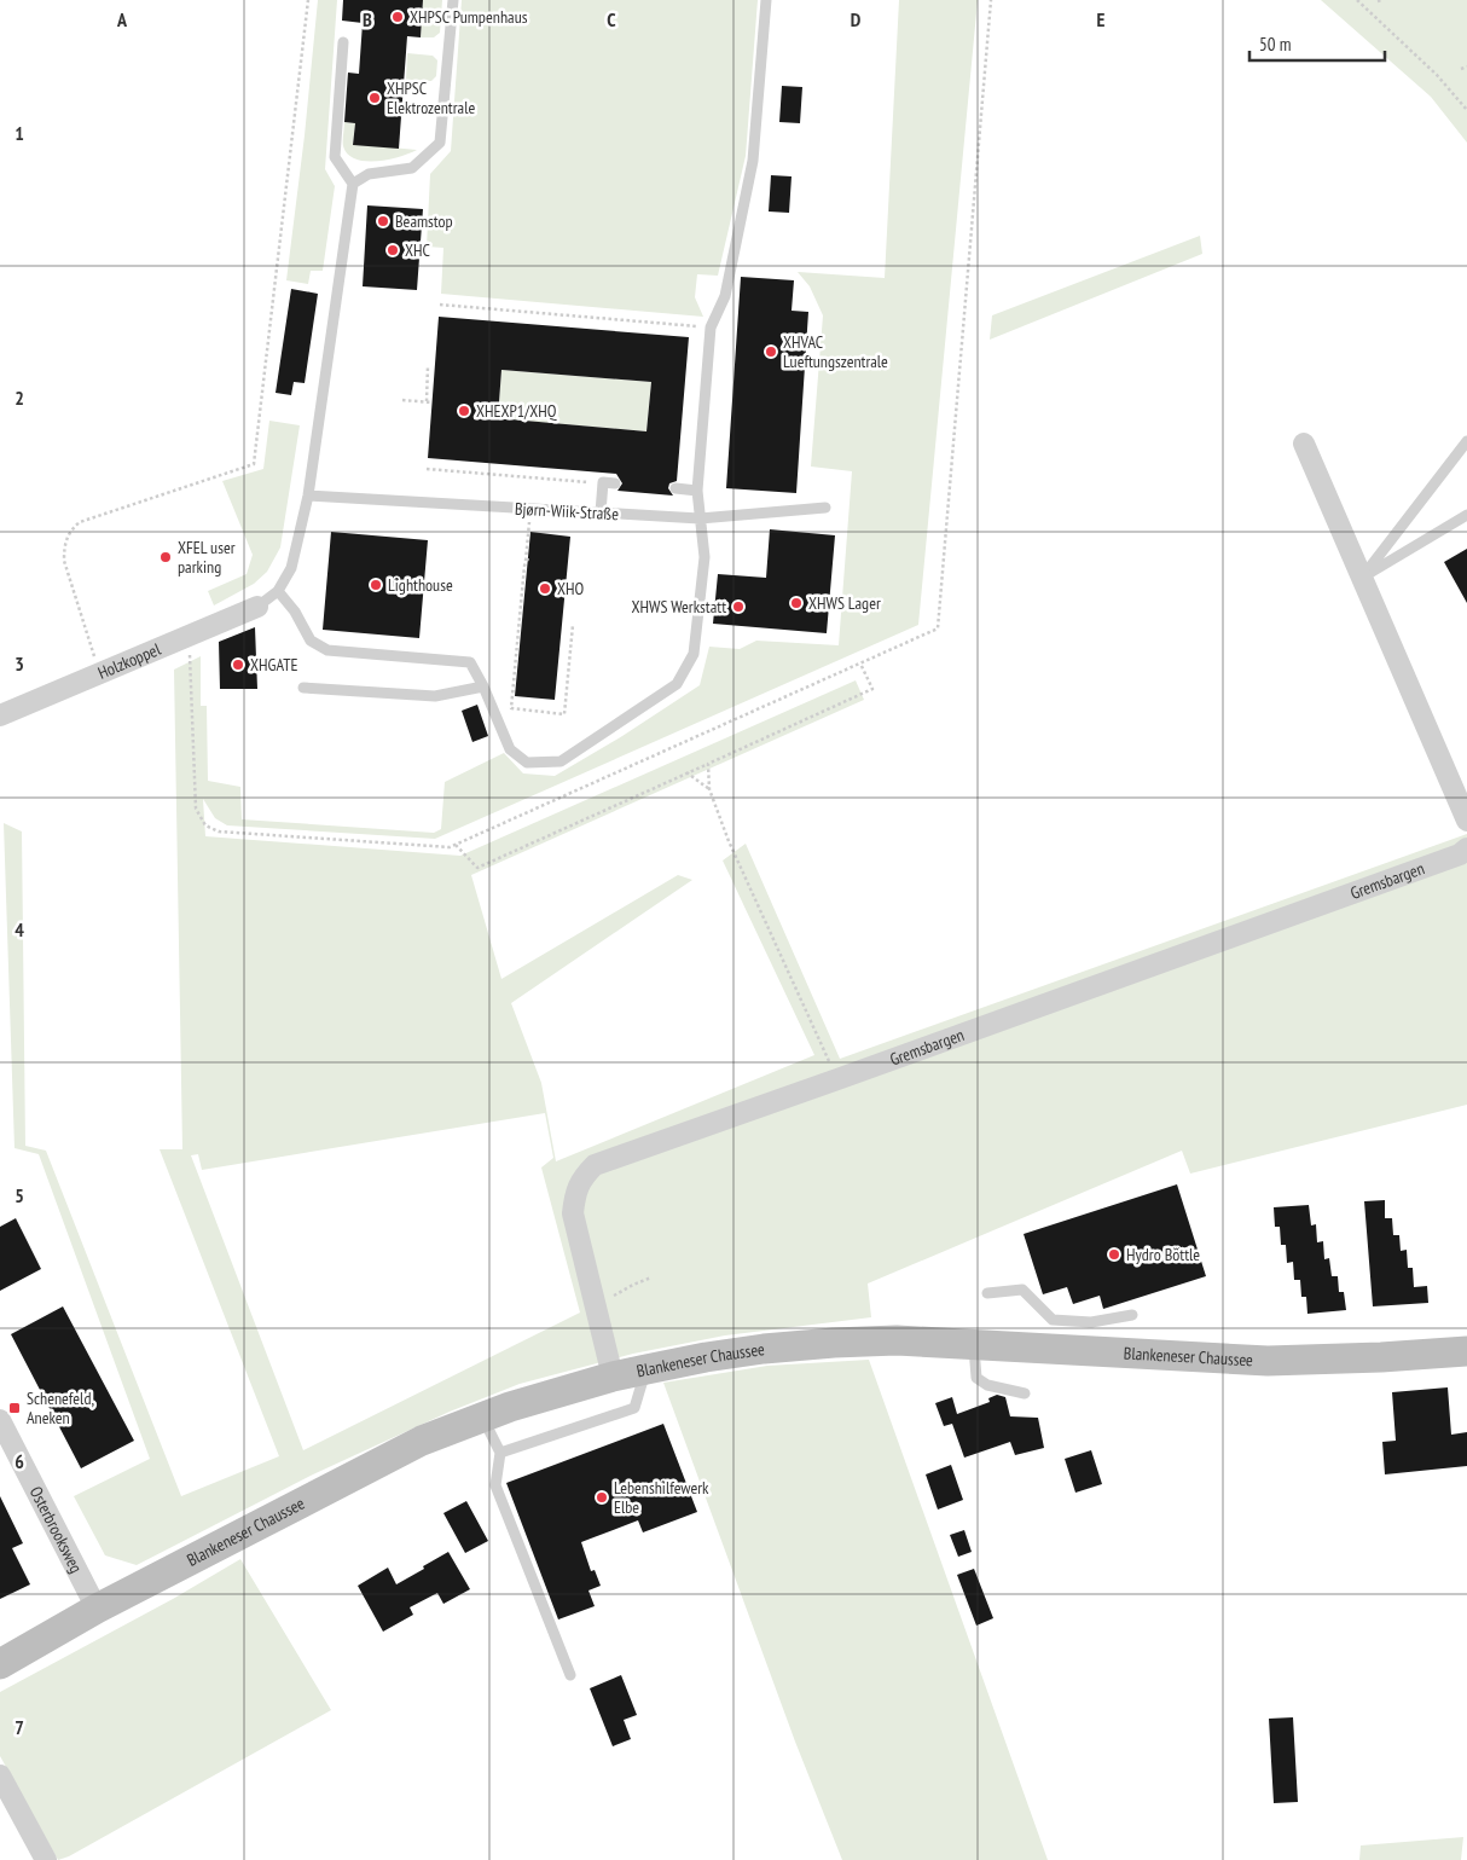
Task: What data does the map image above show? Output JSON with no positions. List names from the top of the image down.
{
  "streets": {
    "main road": ["Blankeneser Chaussee"],
    "street": ["Holzkoppel", "Gremsbargen", "Osterbrooksweg"],
    "lane": ["Bjørn-Wiik-Straße"]
  },
  "crossings": [
    ["Gremsbargen", "Blankeneser Chaussee"],
    ["Blankeneser Chaussee", "Osterbrooksweg"]
  ],
  "places": {
    "other": [
      "XHPSC Pumpenhaus",
      "XHPSC Elektrozentrale",
      "Beamstop",
      "XHC",
      "XHVAC Lueftungszentrale",
      "XHEXP1/XHQ",
      "XFEL user parking",
      "Lighthouse",
      "XHO",
      "XHWS Lager",
      "XHWS Werkstatt",
      "XHGATE",
      "Hydro Böttle",
      "Lebenshilfewerk Elbe"
    ],
    "transit": ["Schenefeld, Aneken"]
  },
  "scale_bar": "50 m",
  "grid": {
    "columns": [
      "A",
      "B",
      "C",
      "D",
      "E"
    ],
    "rows": [
      "1",
      "2",
      "3",
      "4",
      "5",
      "6",
      "7"
    ]
  }
}
